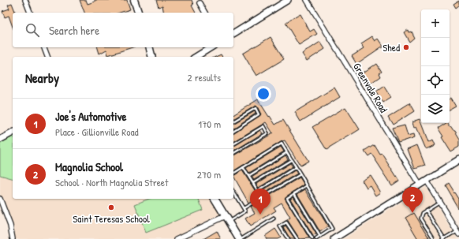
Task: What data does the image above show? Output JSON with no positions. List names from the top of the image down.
{
  "streets": {
    "street": ["Greenvale Road"]
  },
  "places": ["Shed", "Saint Teresas School"],
  "page": {
    "map_buttons": ["+", "−"],
    "search": "Search here",
    "heading": ["Nearby", "2 results"],
    "list": [
      {
        "mark": "1",
        "name": "Joe's Automotive",
        "note": "Place · Gillionville Road",
        "value": "170 m"
      },
      {
        "mark": "2",
        "name": "Magnolia School",
        "note": "School · North Magnolia Street",
        "value": "270 m"
      }
    ],
    "pins": ["2", "1"]
  }
}
